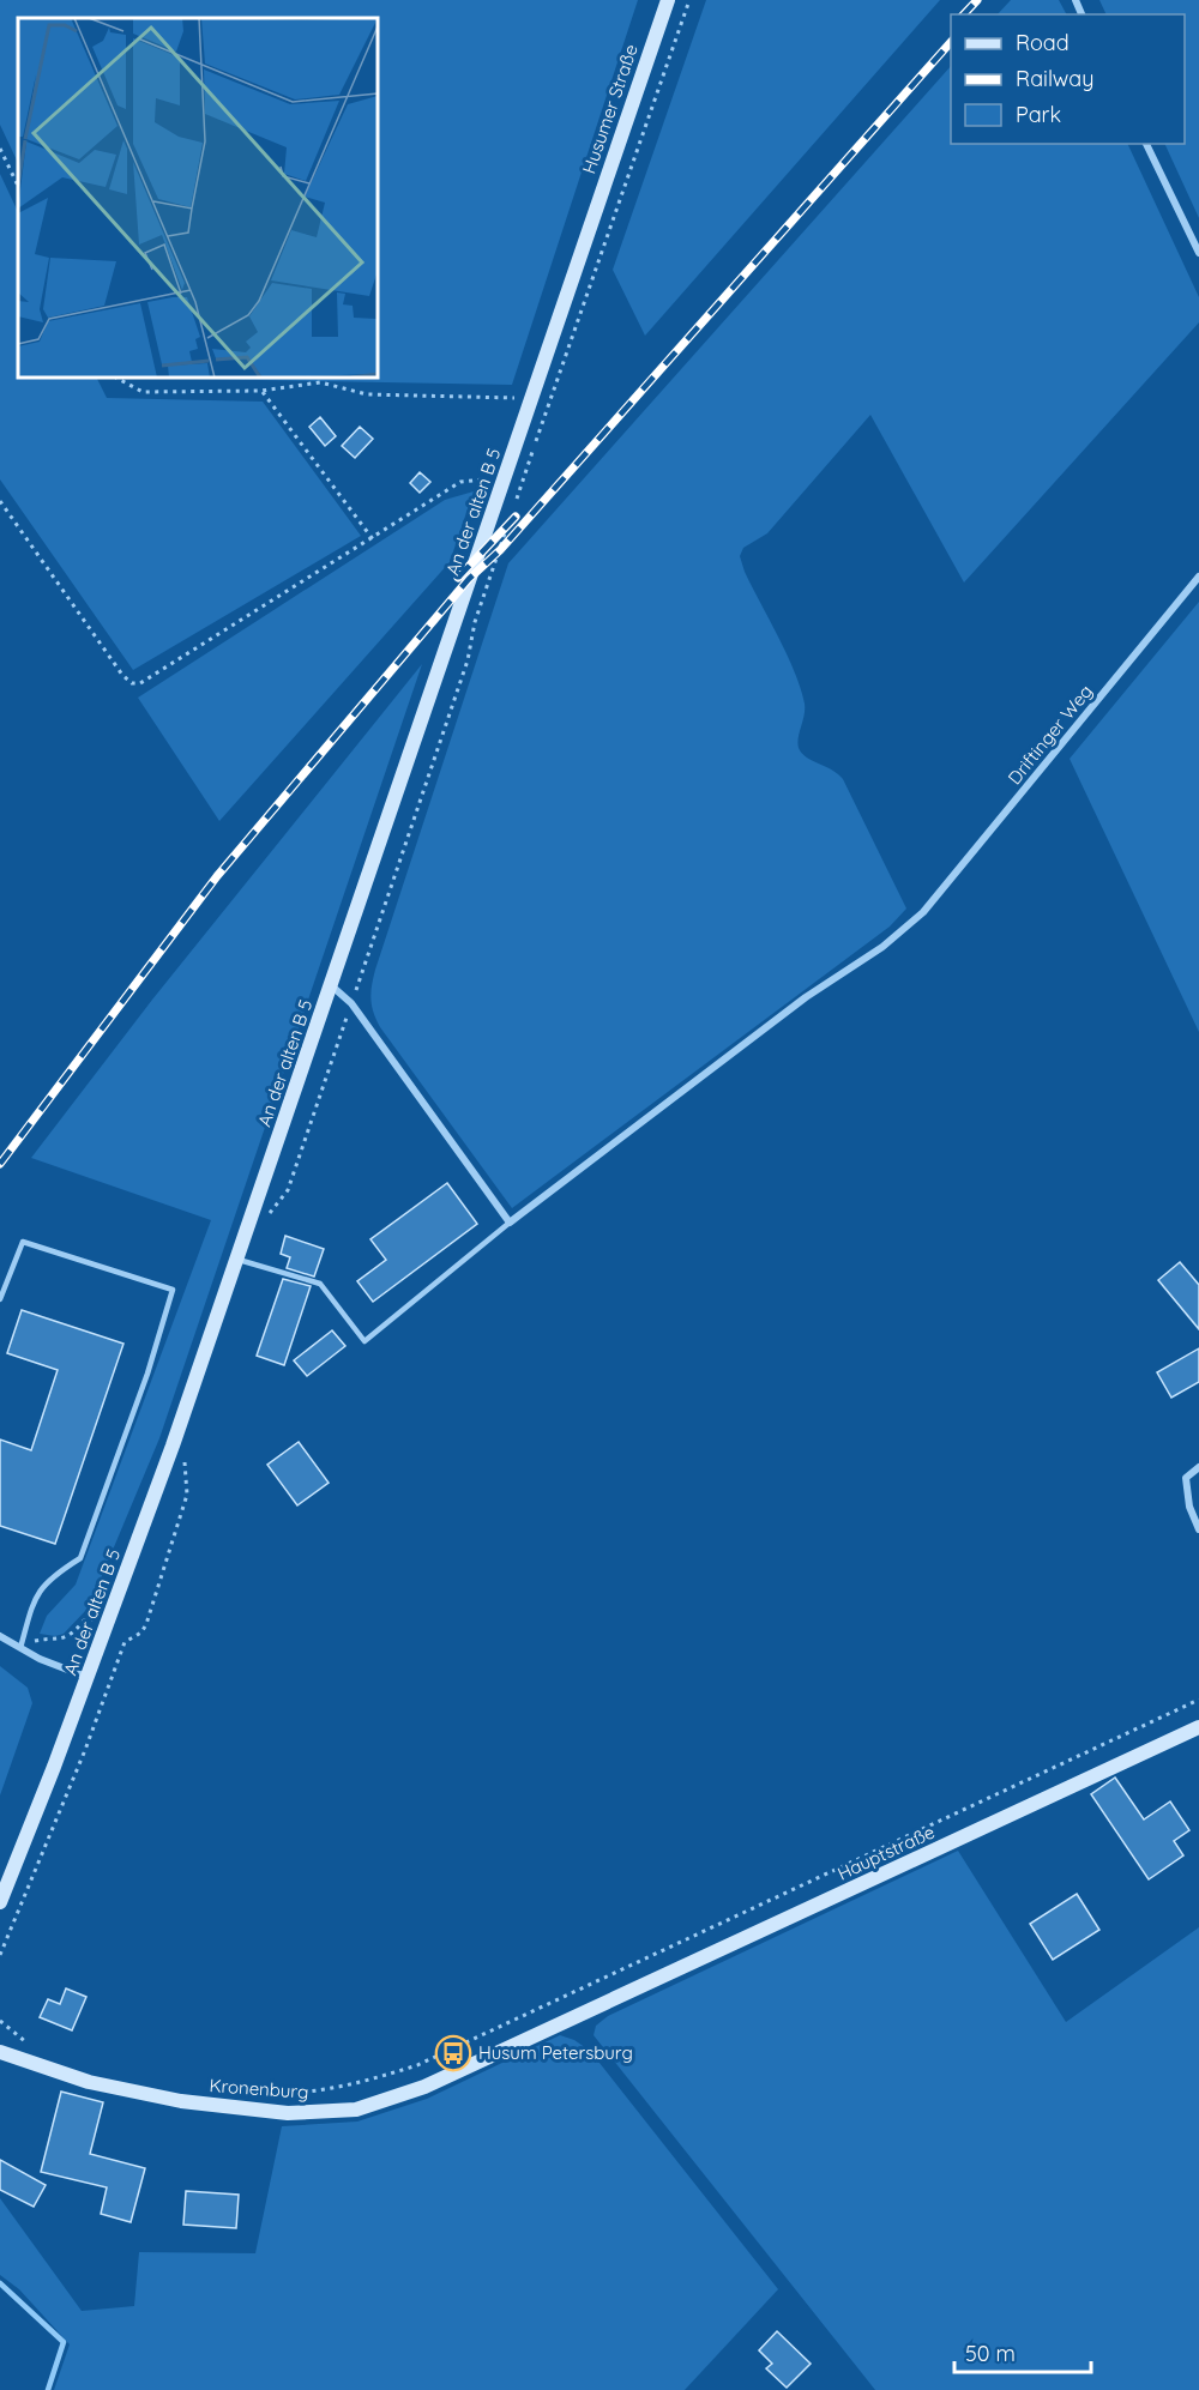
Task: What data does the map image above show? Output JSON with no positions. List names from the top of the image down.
{
  "streets": {
    "main road": [
      "Husumer Straße",
      "An der alten B 5",
      "Hauptstraße",
      "Kronenburg"
    ],
    "street": ["Driftinger Weg"]
  },
  "crossings": [
    ["Husumer Straße", "An der alten B 5"],
    ["Hauptstraße", "Kronenburg"]
  ],
  "places": {
    "bus stop": ["Husum Petersburg"]
  },
  "legend": ["Road", "Railway", "Park"],
  "scale_bar": "50 m"
}
